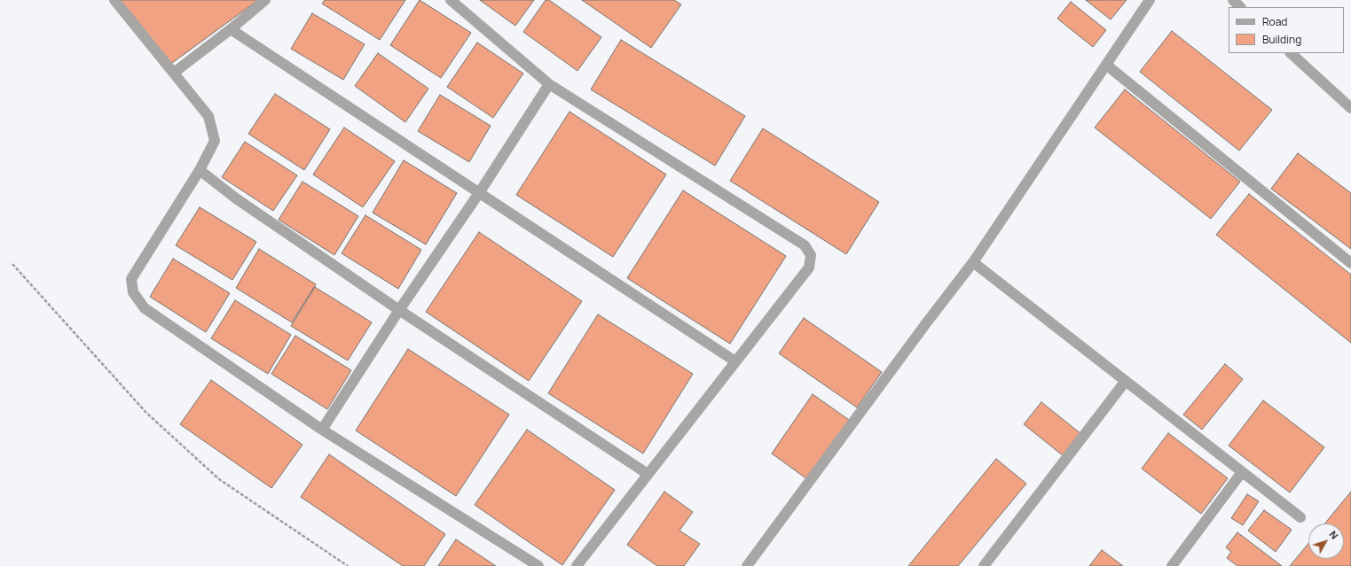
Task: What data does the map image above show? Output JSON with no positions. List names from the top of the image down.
{
  "legend": ["Road", "Building"],
  "north": "top right"
}
